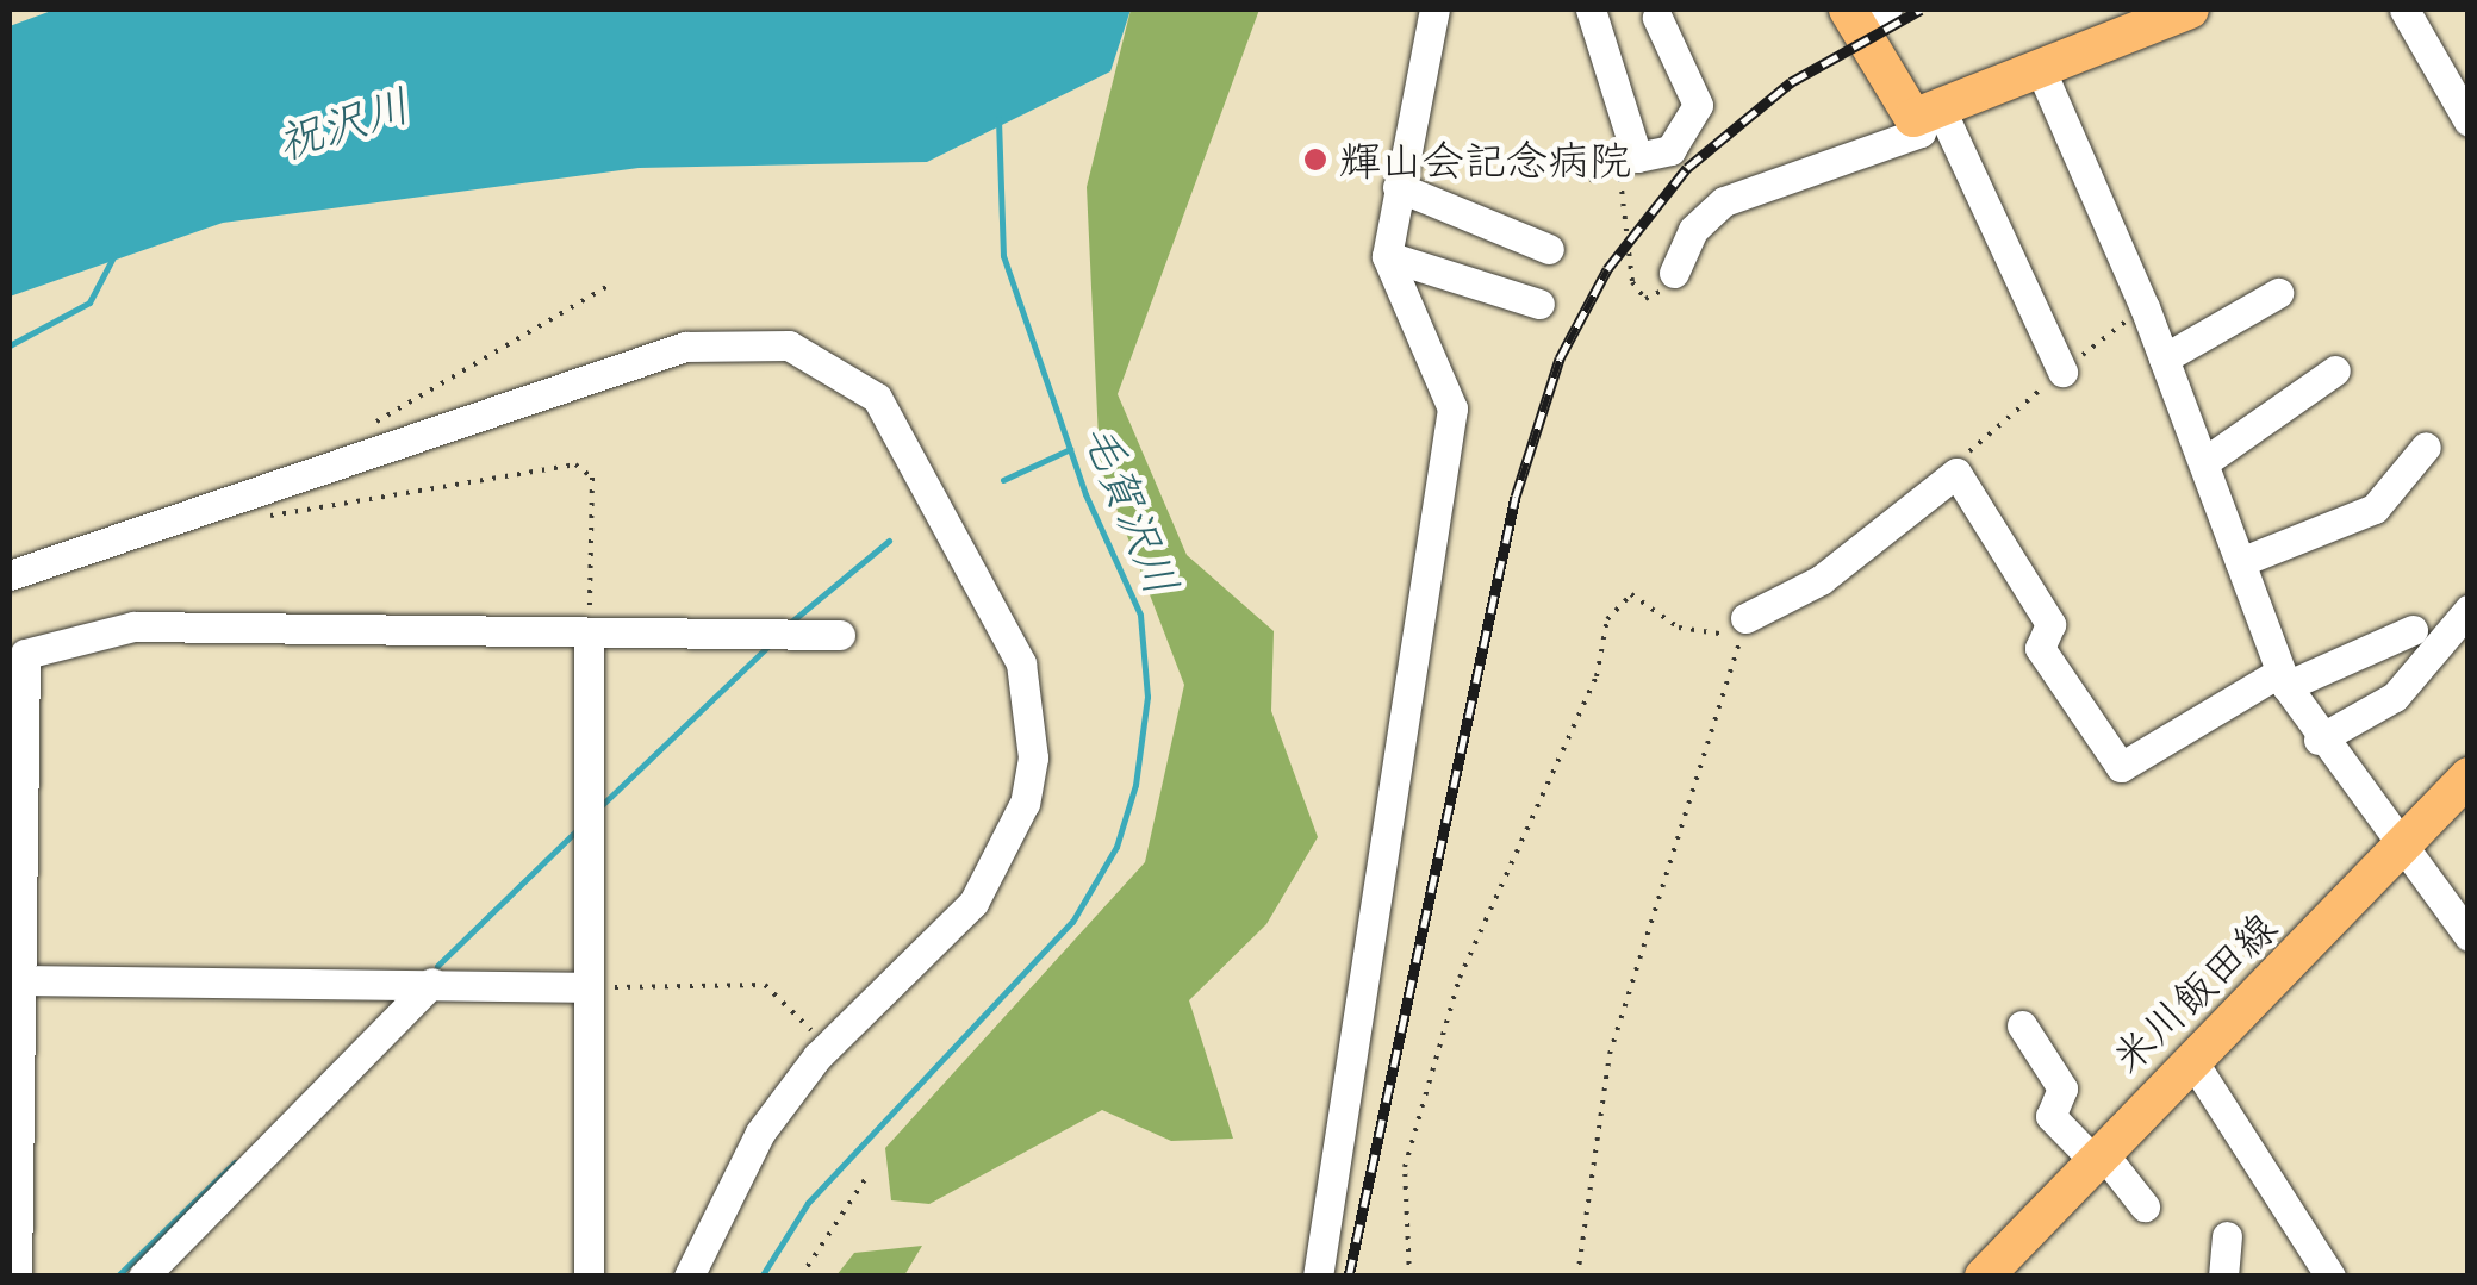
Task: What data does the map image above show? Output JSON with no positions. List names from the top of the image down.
{
  "streets": {
    "main road": ["米川飯田線"]
  },
  "water": ["祝沢川", "毛賀沢川"],
  "places": ["輝山会記念病院"]
}
